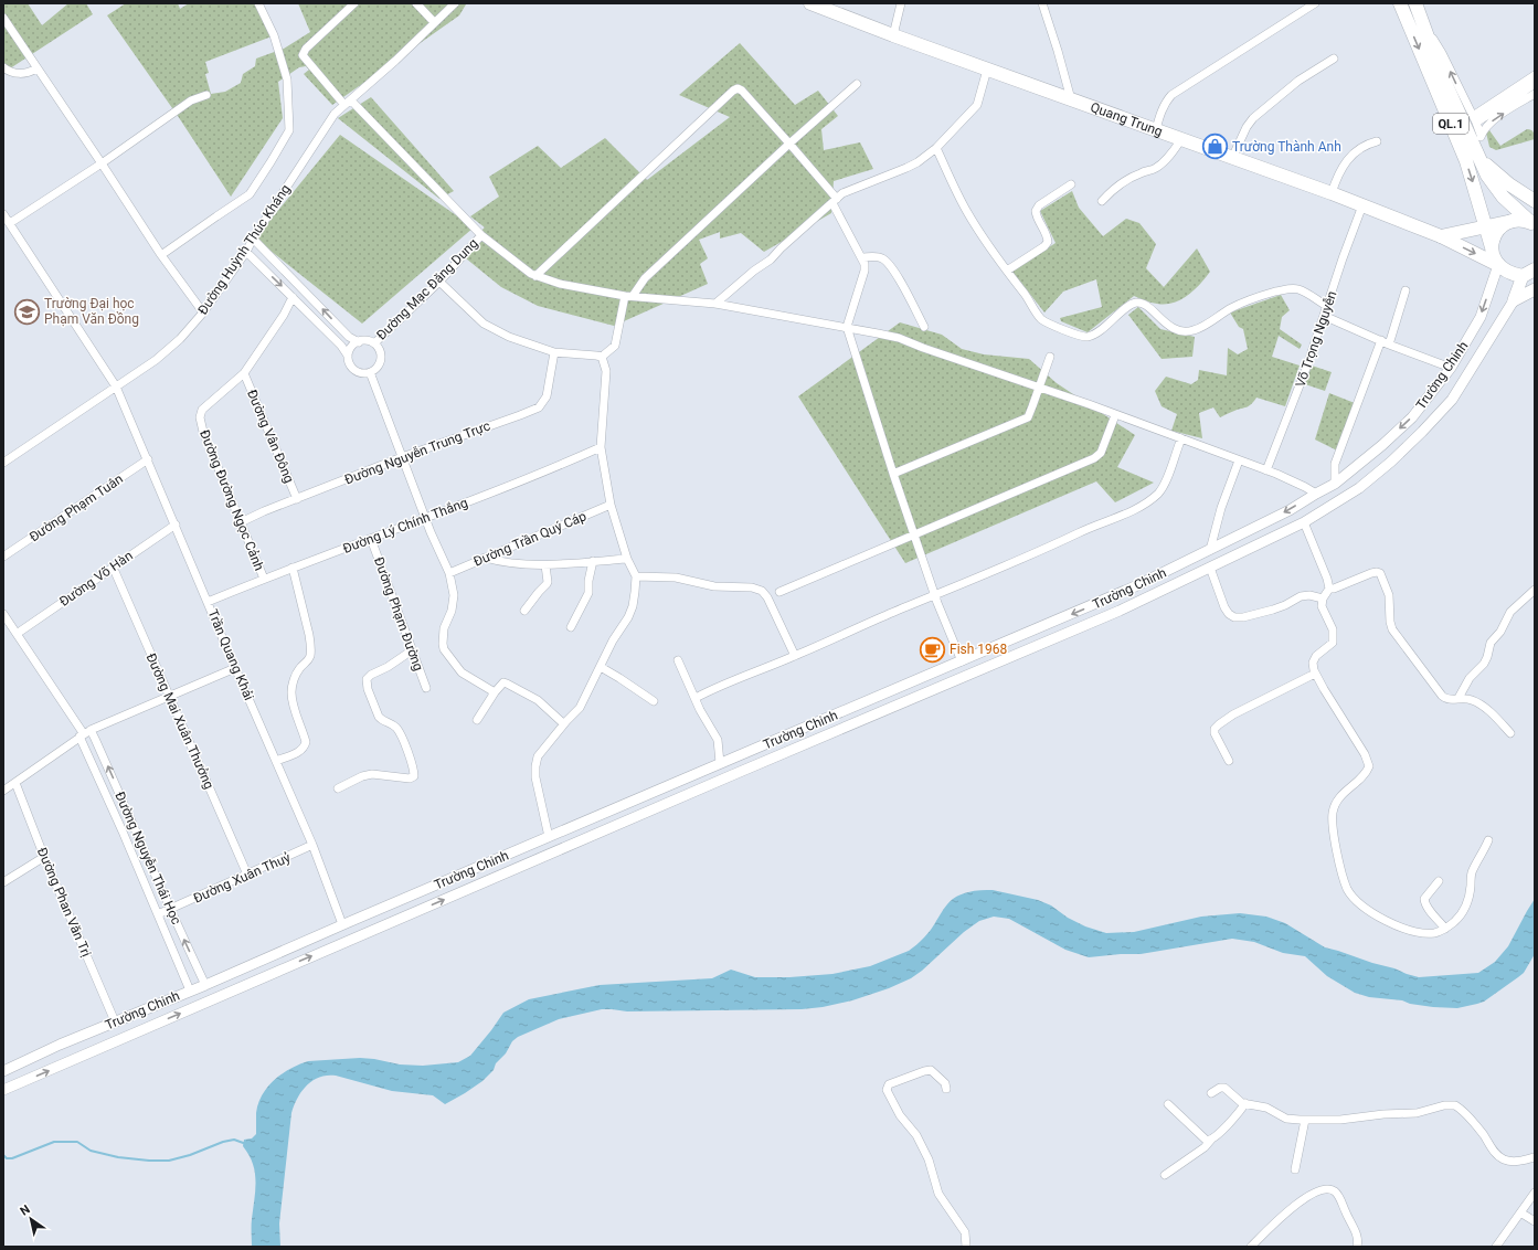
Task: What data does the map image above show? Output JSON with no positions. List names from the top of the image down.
{
  "streets": {
    "main road": ["Quang Trung", "QL.1"],
    "street": [
      "Đường Huỳnh Thúc Kháng",
      "Đường Mạc Đăng Dung",
      "Võ Trọng Nguyễn",
      "Trường Chinh",
      "Đường Vân Đông",
      "Đường Nguyễn Trung Trực",
      "Đường Đường Ngọc Cảnh",
      "Đường Phạm Tuân",
      "Đường Lý Chính Thắng",
      "Đường Trần Quý Cáp",
      "Đường Võ Hàn",
      "Đường Phạm Đường",
      "Trần Quang Khải",
      "Đường Mai Xuân Thưởng",
      "Đường Nguyễn Thái Học",
      "Đường Xuân Thuỷ",
      "Đường Phan Văn Trị"
    ]
  },
  "crossings": [
    ["Quang Trung", "QL.1"],
    ["Quang Trung", "Võ Trọng Nguyễn"],
    ["Quang Trung", "Trường Chinh"],
    ["QL.1", "Trường Chinh"],
    ["Đường Huỳnh Thúc Kháng", "Trần Quang Khải"],
    ["Trường Chinh", "Trần Quang Khải"],
    ["Trường Chinh", "Đường Nguyễn Thái Học"],
    ["Trường Chinh", "Đường Phan Văn Trị"],
    ["Đường Vân Đông", "Đường Nguyễn Trung Trực"],
    ["Đường Vân Đông", "Đường Đường Ngọc Cảnh"],
    ["Đường Nguyễn Trung Trực", "Đường Đường Ngọc Cảnh"],
    ["Đường Đường Ngọc Cảnh", "Đường Lý Chính Thắng"],
    ["Đường Phạm Tuân", "Trần Quang Khải"],
    ["Đường Lý Chính Thắng", "Đường Phạm Đường"],
    ["Đường Lý Chính Thắng", "Trần Quang Khải"],
    ["Đường Võ Hàn", "Trần Quang Khải"],
    ["Đường Võ Hàn", "Đường Mai Xuân Thưởng"],
    ["Đường Võ Hàn", "Đường Nguyễn Thái Học"],
    ["Trần Quang Khải", "Đường Xuân Thuỷ"],
    ["Đường Mai Xuân Thưởng", "Đường Xuân Thuỷ"],
    ["Đường Nguyễn Thái Học", "Đường Xuân Thuỷ"]
  ],
  "places": {
    "shop": ["Trường Thành Anh"],
    "school or university": ["Trường Đại học Phạm Văn Đồng"],
    "cafe": ["Fish 1968"]
  },
  "north": "top left"
}
